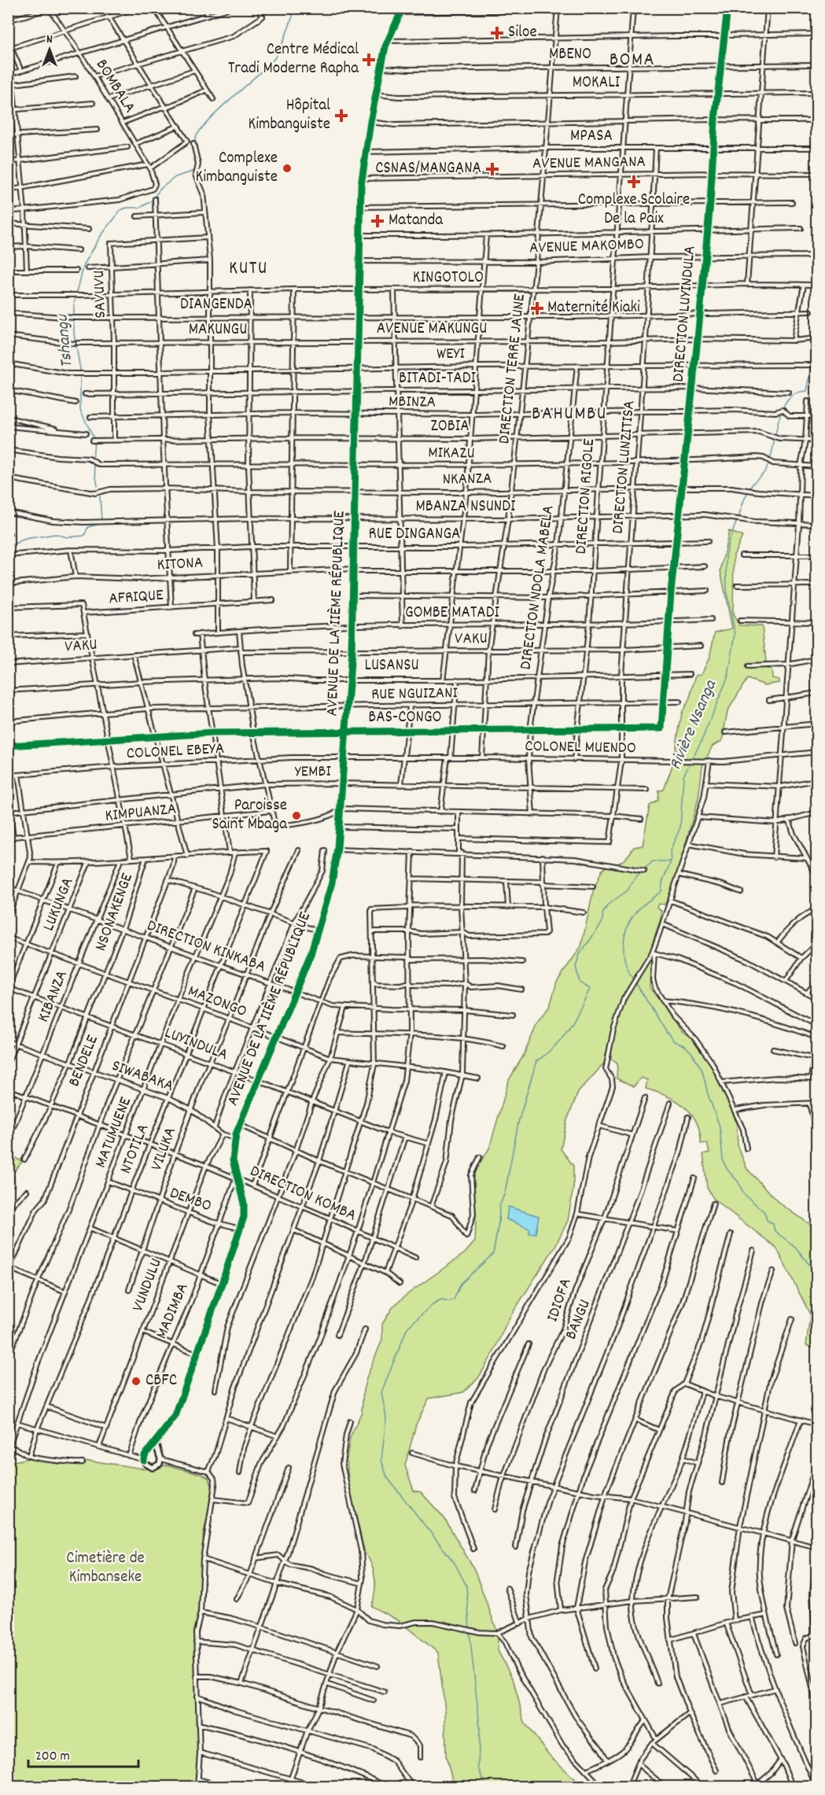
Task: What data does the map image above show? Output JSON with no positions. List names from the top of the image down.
{
  "streets": {
    "street": [
      "MBENO",
      "MOKALI",
      "BOMBALA",
      "MPASA",
      "AVENUE MANGANA",
      "AVENUE MAKOMBO",
      "KINGOTOLO",
      "SAVUVU",
      "DIANGENDA",
      "DIRECTION LUYINDULA",
      "AVENUE MAKUNGU",
      "MAKUNGU",
      "WEYI",
      "DIRECTION TERRE JAUNE",
      "BITADI-TADI",
      "MBINZA",
      "ZOBIA",
      "MIKAZU",
      "DIRECTION LUNZITISA",
      "NKANZA",
      "DIRECTION RIGOLE",
      "MBANZA NSUNDI",
      "RUE DINGANGA",
      "KITONA",
      "DIRECTION NDOLA MABELA",
      "AFRIQUE",
      "AVENUE DE LA IIÈME RÉPUBLIQUE",
      "GOMBE MATADI",
      "VAKU",
      "LUSANSU",
      "RUE NGUIZANI",
      "BAS-CONGO",
      "COLONEL MUENDO",
      "COLONEL EBEYA",
      "YEMBI",
      "KIMPUANZA",
      "LUKUNGA",
      "NSONAKENGE",
      "DIRECTION KINKABA",
      "KIBANZA",
      "MAZONGO",
      "LUYINDULA",
      "BENDELE",
      "SIWABAKA",
      "MATUMUENE",
      "NTOTILA",
      "VILUKA",
      "DIRECTION KOMBA",
      "DEMBO",
      "VUNDULU",
      "IDIOFA",
      "MADIMBA",
      "BANGU"
    ]
  },
  "crossings": [
    ["MBENO", "DIRECTION LUYINDULA"],
    ["MBENO", "DIRECTION TERRE JAUNE"],
    ["MBENO", "DIRECTION RIGOLE"],
    ["MBENO", "AVENUE DE LA IIÈME RÉPUBLIQUE"],
    ["MOKALI", "DIRECTION LUYINDULA"],
    ["MOKALI", "DIRECTION TERRE JAUNE"],
    ["MOKALI", "DIRECTION RIGOLE"],
    ["MOKALI", "AVENUE DE LA IIÈME RÉPUBLIQUE"],
    ["MPASA", "DIRECTION LUYINDULA"],
    ["MPASA", "DIRECTION TERRE JAUNE"],
    ["MPASA", "DIRECTION LUNZITISA"],
    ["MPASA", "DIRECTION RIGOLE"],
    ["MPASA", "AVENUE DE LA IIÈME RÉPUBLIQUE"],
    ["AVENUE MANGANA", "DIRECTION LUYINDULA"],
    ["AVENUE MANGANA", "DIRECTION TERRE JAUNE"],
    ["AVENUE MANGANA", "DIRECTION LUNZITISA"],
    ["AVENUE MANGANA", "DIRECTION RIGOLE"],
    ["AVENUE MANGANA", "AVENUE DE LA IIÈME RÉPUBLIQUE"],
    ["AVENUE MAKOMBO", "DIRECTION LUYINDULA"],
    ["AVENUE MAKOMBO", "DIRECTION TERRE JAUNE"],
    ["AVENUE MAKOMBO", "DIRECTION LUNZITISA"],
    ["AVENUE MAKOMBO", "DIRECTION RIGOLE"],
    ["AVENUE MAKOMBO", "AVENUE DE LA IIÈME RÉPUBLIQUE"],
    ["KINGOTOLO", "SAVUVU"],
    ["KINGOTOLO", "DIRECTION LUYINDULA"],
    ["KINGOTOLO", "DIRECTION TERRE JAUNE"],
    ["KINGOTOLO", "DIRECTION LUNZITISA"],
    ["KINGOTOLO", "DIRECTION RIGOLE"],
    ["KINGOTOLO", "AVENUE DE LA IIÈME RÉPUBLIQUE"],
    ["SAVUVU", "DIANGENDA"],
    ["SAVUVU", "MAKUNGU"],
    ["SAVUVU", "WEYI"],
    ["SAVUVU", "BITADI-TADI"],
    ["SAVUVU", "MBINZA"],
    ["SAVUVU", "ZOBIA"],
    ["DIANGENDA", "DIRECTION LUYINDULA"],
    ["DIANGENDA", "DIRECTION TERRE JAUNE"],
    ["DIANGENDA", "DIRECTION LUNZITISA"],
    ["DIANGENDA", "DIRECTION RIGOLE"],
    ["DIANGENDA", "AVENUE DE LA IIÈME RÉPUBLIQUE"],
    ["DIRECTION LUYINDULA", "AVENUE MAKUNGU"],
    ["DIRECTION LUYINDULA", "WEYI"],
    ["DIRECTION LUYINDULA", "BITADI-TADI"],
    ["DIRECTION LUYINDULA", "MBINZA"],
    ["DIRECTION LUYINDULA", "ZOBIA"],
    ["DIRECTION LUYINDULA", "MIKAZU"],
    ["DIRECTION LUYINDULA", "NKANZA"],
    ["DIRECTION LUYINDULA", "MBANZA NSUNDI"],
    ["DIRECTION LUYINDULA", "RUE DINGANGA"],
    ["DIRECTION LUYINDULA", "KITONA"],
    ["DIRECTION LUYINDULA", "GOMBE MATADI"],
    ["DIRECTION LUYINDULA", "VAKU"],
    ["DIRECTION LUYINDULA", "LUSANSU"],
    ["DIRECTION LUYINDULA", "RUE NGUIZANI"],
    ["DIRECTION LUYINDULA", "BAS-CONGO"],
    ["AVENUE MAKUNGU", "MAKUNGU"],
    ["AVENUE MAKUNGU", "DIRECTION TERRE JAUNE"],
    ["AVENUE MAKUNGU", "DIRECTION LUNZITISA"],
    ["AVENUE MAKUNGU", "DIRECTION RIGOLE"],
    ["AVENUE MAKUNGU", "AVENUE DE LA IIÈME RÉPUBLIQUE"],
    ["MAKUNGU", "AVENUE DE LA IIÈME RÉPUBLIQUE"],
    ["WEYI", "DIRECTION TERRE JAUNE"],
    ["WEYI", "DIRECTION LUNZITISA"],
    ["WEYI", "DIRECTION RIGOLE"],
    ["WEYI", "DIRECTION NDOLA MABELA"],
    ["WEYI", "AVENUE DE LA IIÈME RÉPUBLIQUE"],
    ["DIRECTION TERRE JAUNE", "BITADI-TADI"],
    ["DIRECTION TERRE JAUNE", "MBINZA"],
    ["DIRECTION TERRE JAUNE", "ZOBIA"],
    ["DIRECTION TERRE JAUNE", "MIKAZU"],
    ["DIRECTION TERRE JAUNE", "NKANZA"],
    ["DIRECTION TERRE JAUNE", "MBANZA NSUNDI"],
    ["DIRECTION TERRE JAUNE", "RUE DINGANGA"],
    ["DIRECTION TERRE JAUNE", "KITONA"],
    ["DIRECTION TERRE JAUNE", "GOMBE MATADI"],
    ["DIRECTION TERRE JAUNE", "VAKU"],
    ["DIRECTION TERRE JAUNE", "LUSANSU"],
    ["DIRECTION TERRE JAUNE", "RUE NGUIZANI"],
    ["DIRECTION TERRE JAUNE", "BAS-CONGO"],
    ["DIRECTION TERRE JAUNE", "COLONEL MUENDO"],
    ["BITADI-TADI", "DIRECTION LUNZITISA"],
    ["BITADI-TADI", "DIRECTION RIGOLE"],
    ["BITADI-TADI", "DIRECTION NDOLA MABELA"],
    ["BITADI-TADI", "AVENUE DE LA IIÈME RÉPUBLIQUE"],
    ["MBINZA", "DIRECTION LUNZITISA"],
    ["MBINZA", "DIRECTION RIGOLE"],
    ["MBINZA", "DIRECTION NDOLA MABELA"],
    ["MBINZA", "AVENUE DE LA IIÈME RÉPUBLIQUE"],
    ["ZOBIA", "DIRECTION LUNZITISA"],
    ["ZOBIA", "DIRECTION RIGOLE"],
    ["ZOBIA", "DIRECTION NDOLA MABELA"],
    ["ZOBIA", "AVENUE DE LA IIÈME RÉPUBLIQUE"],
    ["MIKAZU", "DIRECTION LUNZITISA"],
    ["MIKAZU", "DIRECTION RIGOLE"],
    ["MIKAZU", "DIRECTION NDOLA MABELA"],
    ["MIKAZU", "AVENUE DE LA IIÈME RÉPUBLIQUE"],
    ["DIRECTION LUNZITISA", "NKANZA"],
    ["DIRECTION LUNZITISA", "MBANZA NSUNDI"],
    ["DIRECTION LUNZITISA", "RUE DINGANGA"],
    ["DIRECTION LUNZITISA", "KITONA"],
    ["DIRECTION LUNZITISA", "GOMBE MATADI"],
    ["DIRECTION LUNZITISA", "VAKU"],
    ["DIRECTION LUNZITISA", "LUSANSU"],
    ["DIRECTION LUNZITISA", "RUE NGUIZANI"],
    ["DIRECTION LUNZITISA", "BAS-CONGO"],
    ["DIRECTION LUNZITISA", "COLONEL MUENDO"],
    ["DIRECTION LUNZITISA", "YEMBI"],
    ["NKANZA", "DIRECTION RIGOLE"],
    ["NKANZA", "DIRECTION NDOLA MABELA"],
    ["NKANZA", "AVENUE DE LA IIÈME RÉPUBLIQUE"],
    ["DIRECTION RIGOLE", "MBANZA NSUNDI"],
    ["DIRECTION RIGOLE", "RUE DINGANGA"],
    ["DIRECTION RIGOLE", "KITONA"],
    ["DIRECTION RIGOLE", "GOMBE MATADI"],
    ["DIRECTION RIGOLE", "VAKU"],
    ["DIRECTION RIGOLE", "LUSANSU"],
    ["DIRECTION RIGOLE", "RUE NGUIZANI"],
    ["DIRECTION RIGOLE", "BAS-CONGO"],
    ["DIRECTION RIGOLE", "COLONEL MUENDO"],
    ["MBANZA NSUNDI", "DIRECTION NDOLA MABELA"],
    ["MBANZA NSUNDI", "AVENUE DE LA IIÈME RÉPUBLIQUE"],
    ["RUE DINGANGA", "DIRECTION NDOLA MABELA"],
    ["RUE DINGANGA", "AVENUE DE LA IIÈME RÉPUBLIQUE"],
    ["KITONA", "DIRECTION NDOLA MABELA"],
    ["KITONA", "AVENUE DE LA IIÈME RÉPUBLIQUE"],
    ["DIRECTION NDOLA MABELA", "GOMBE MATADI"],
    ["DIRECTION NDOLA MABELA", "VAKU"],
    ["DIRECTION NDOLA MABELA", "LUSANSU"],
    ["DIRECTION NDOLA MABELA", "RUE NGUIZANI"],
    ["DIRECTION NDOLA MABELA", "BAS-CONGO"],
    ["DIRECTION NDOLA MABELA", "COLONEL MUENDO"],
    ["DIRECTION NDOLA MABELA", "YEMBI"],
    ["AVENUE DE LA IIÈME RÉPUBLIQUE", "GOMBE MATADI"],
    ["AVENUE DE LA IIÈME RÉPUBLIQUE", "VAKU"],
    ["AVENUE DE LA IIÈME RÉPUBLIQUE", "LUSANSU"],
    ["AVENUE DE LA IIÈME RÉPUBLIQUE", "RUE NGUIZANI"],
    ["AVENUE DE LA IIÈME RÉPUBLIQUE", "BAS-CONGO"],
    ["AVENUE DE LA IIÈME RÉPUBLIQUE", "COLONEL MUENDO"],
    ["AVENUE DE LA IIÈME RÉPUBLIQUE", "COLONEL EBEYA"],
    ["AVENUE DE LA IIÈME RÉPUBLIQUE", "YEMBI"],
    ["AVENUE DE LA IIÈME RÉPUBLIQUE", "DIRECTION KINKABA"],
    ["AVENUE DE LA IIÈME RÉPUBLIQUE", "MAZONGO"],
    ["AVENUE DE LA IIÈME RÉPUBLIQUE", "LUYINDULA"],
    ["AVENUE DE LA IIÈME RÉPUBLIQUE", "SIWABAKA"],
    ["AVENUE DE LA IIÈME RÉPUBLIQUE", "DIRECTION KOMBA"],
    ["AVENUE DE LA IIÈME RÉPUBLIQUE", "DEMBO"],
    ["AVENUE DE LA IIÈME RÉPUBLIQUE", "MADIMBA"],
    ["COLONEL MUENDO", "COLONEL EBEYA"],
    ["LUKUNGA", "DIRECTION KINKABA"],
    ["LUKUNGA", "MAZONGO"],
    ["LUKUNGA", "LUYINDULA"],
    ["LUKUNGA", "SIWABAKA"],
    ["NSONAKENGE", "DIRECTION KINKABA"],
    ["NSONAKENGE", "MAZONGO"],
    ["NSONAKENGE", "LUYINDULA"],
    ["NSONAKENGE", "SIWABAKA"],
    ["NSONAKENGE", "DIRECTION KOMBA"],
    ["DIRECTION KINKABA", "KIBANZA"],
    ["DIRECTION KINKABA", "BENDELE"],
    ["DIRECTION KINKABA", "MATUMUENE"],
    ["DIRECTION KINKABA", "NTOTILA"],
    ["DIRECTION KINKABA", "VILUKA"],
    ["KIBANZA", "MAZONGO"],
    ["KIBANZA", "LUYINDULA"],
    ["KIBANZA", "SIWABAKA"],
    ["KIBANZA", "DIRECTION KOMBA"],
    ["MAZONGO", "BENDELE"],
    ["MAZONGO", "MATUMUENE"],
    ["MAZONGO", "NTOTILA"],
    ["MAZONGO", "VILUKA"],
    ["LUYINDULA", "BENDELE"],
    ["LUYINDULA", "MATUMUENE"],
    ["LUYINDULA", "NTOTILA"],
    ["LUYINDULA", "VILUKA"],
    ["BENDELE", "SIWABAKA"],
    ["BENDELE", "DIRECTION KOMBA"],
    ["SIWABAKA", "MATUMUENE"],
    ["SIWABAKA", "NTOTILA"],
    ["SIWABAKA", "VILUKA"],
    ["SIWABAKA", "VUNDULU"],
    ["MATUMUENE", "NTOTILA"],
    ["MATUMUENE", "DIRECTION KOMBA"],
    ["MATUMUENE", "DEMBO"],
    ["NTOTILA", "DIRECTION KOMBA"],
    ["NTOTILA", "DEMBO"],
    ["VILUKA", "DIRECTION KOMBA"],
    ["VILUKA", "DEMBO"],
    ["DIRECTION KOMBA", "VUNDULU"],
    ["DIRECTION KOMBA", "MADIMBA"],
    ["DEMBO", "VUNDULU"],
    ["DEMBO", "MADIMBA"]
  ],
  "districts": ["BOMA", "KUTU", "BAHUMBU"],
  "water": ["Tshangu", "Rivière Nsanga"],
  "parks": ["Cimetière de Kimbanseke"],
  "places": {
    "health": [
      "Siloe",
      "Centre Médical Tradi Moderne Rapha",
      "Hôpital Kimbanguiste",
      "CSNAS/MANGANA",
      "Complexe Scolaire De la Paix",
      "Matanda",
      "Maternité Kiaki"
    ],
    "other": ["Complexe Kimbanguiste", "Paroisse Saint Mbaga", "CBFC"]
  },
  "scale_bar": "200 m",
  "north": "top"
}
